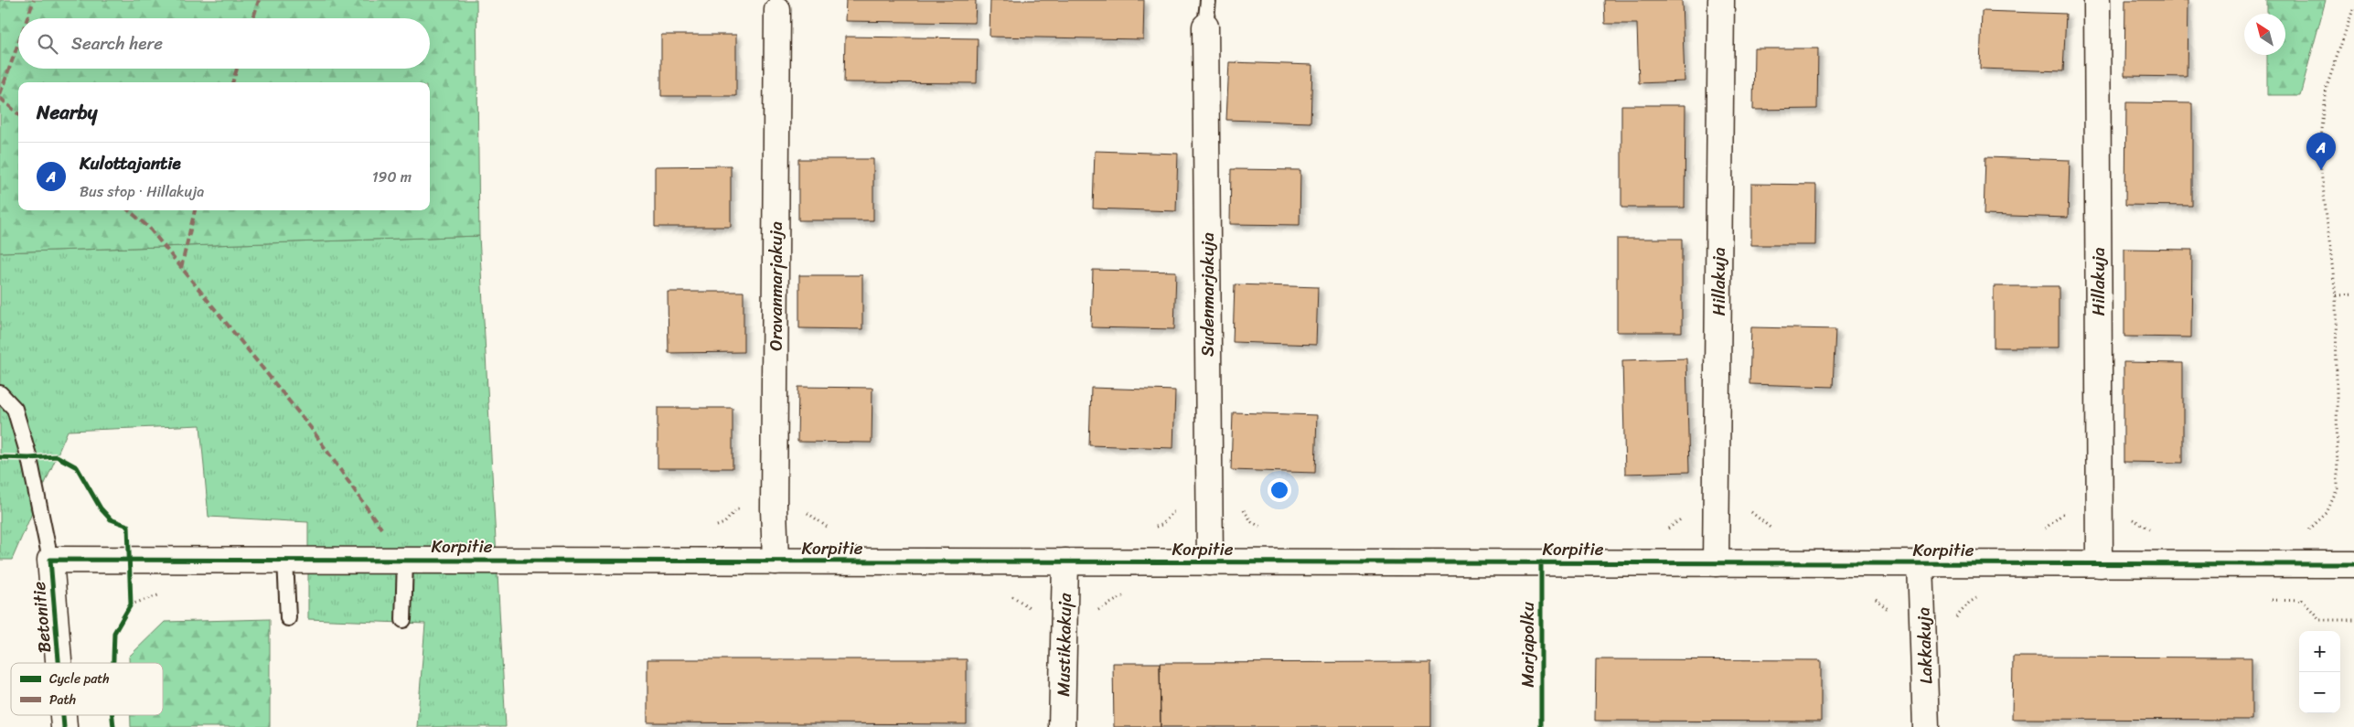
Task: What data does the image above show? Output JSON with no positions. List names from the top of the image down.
{
  "streets": {
    "street": [
      "Hillakuja",
      "Oravanmarjakuja",
      "Sudenmarjakuja",
      "Korpitie",
      "Betonitie",
      "Mustikkakuja",
      "Lakkakuja"
    ],
    "cycle path": ["Marjapolku"]
  },
  "crossings": [
    ["Hillakuja", "Korpitie"],
    ["Oravanmarjakuja", "Korpitie"],
    ["Sudenmarjakuja", "Korpitie"],
    ["Korpitie", "Betonitie"],
    ["Korpitie", "Mustikkakuja"],
    ["Korpitie", "Lakkakuja"]
  ],
  "legend": ["Cycle path", "Path"],
  "north": "top left",
  "page": {
    "search": "Search here",
    "heading": "Nearby",
    "pins": "A",
    "list": [
      {
        "mark": "A",
        "name": "Kulottajantie",
        "note": "Bus stop · Hillakuja",
        "value": "190 m"
      }
    ],
    "map_buttons": ["+", "−"]
  }
}
